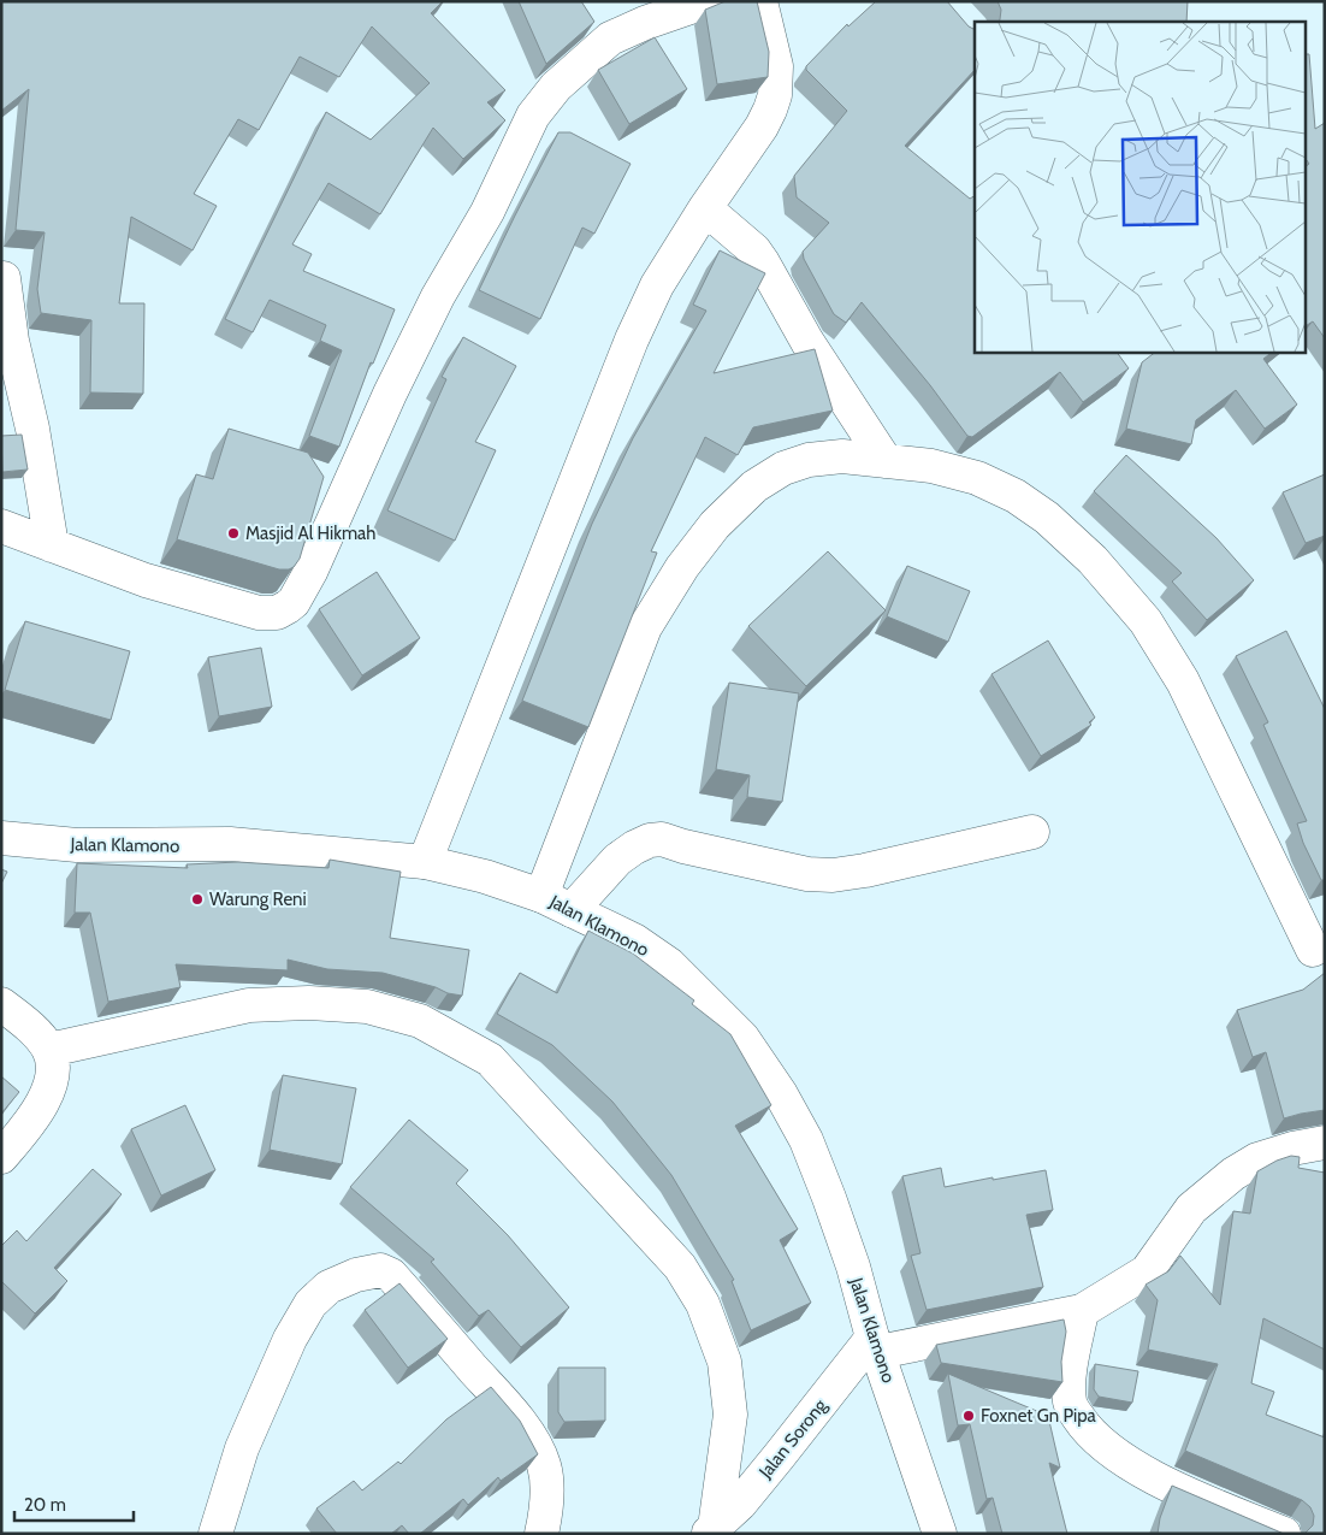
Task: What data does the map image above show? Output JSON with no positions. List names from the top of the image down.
{
  "streets": {
    "street": ["Jalan Klamono", "Jalan Sorong"]
  },
  "crossings": [
    ["Jalan Klamono", "Jalan Sorong"]
  ],
  "places": ["Masjid Al Hikmah", "Warung Reni", "Foxnet Gn Pipa"],
  "scale_bar": "20 m"
}
